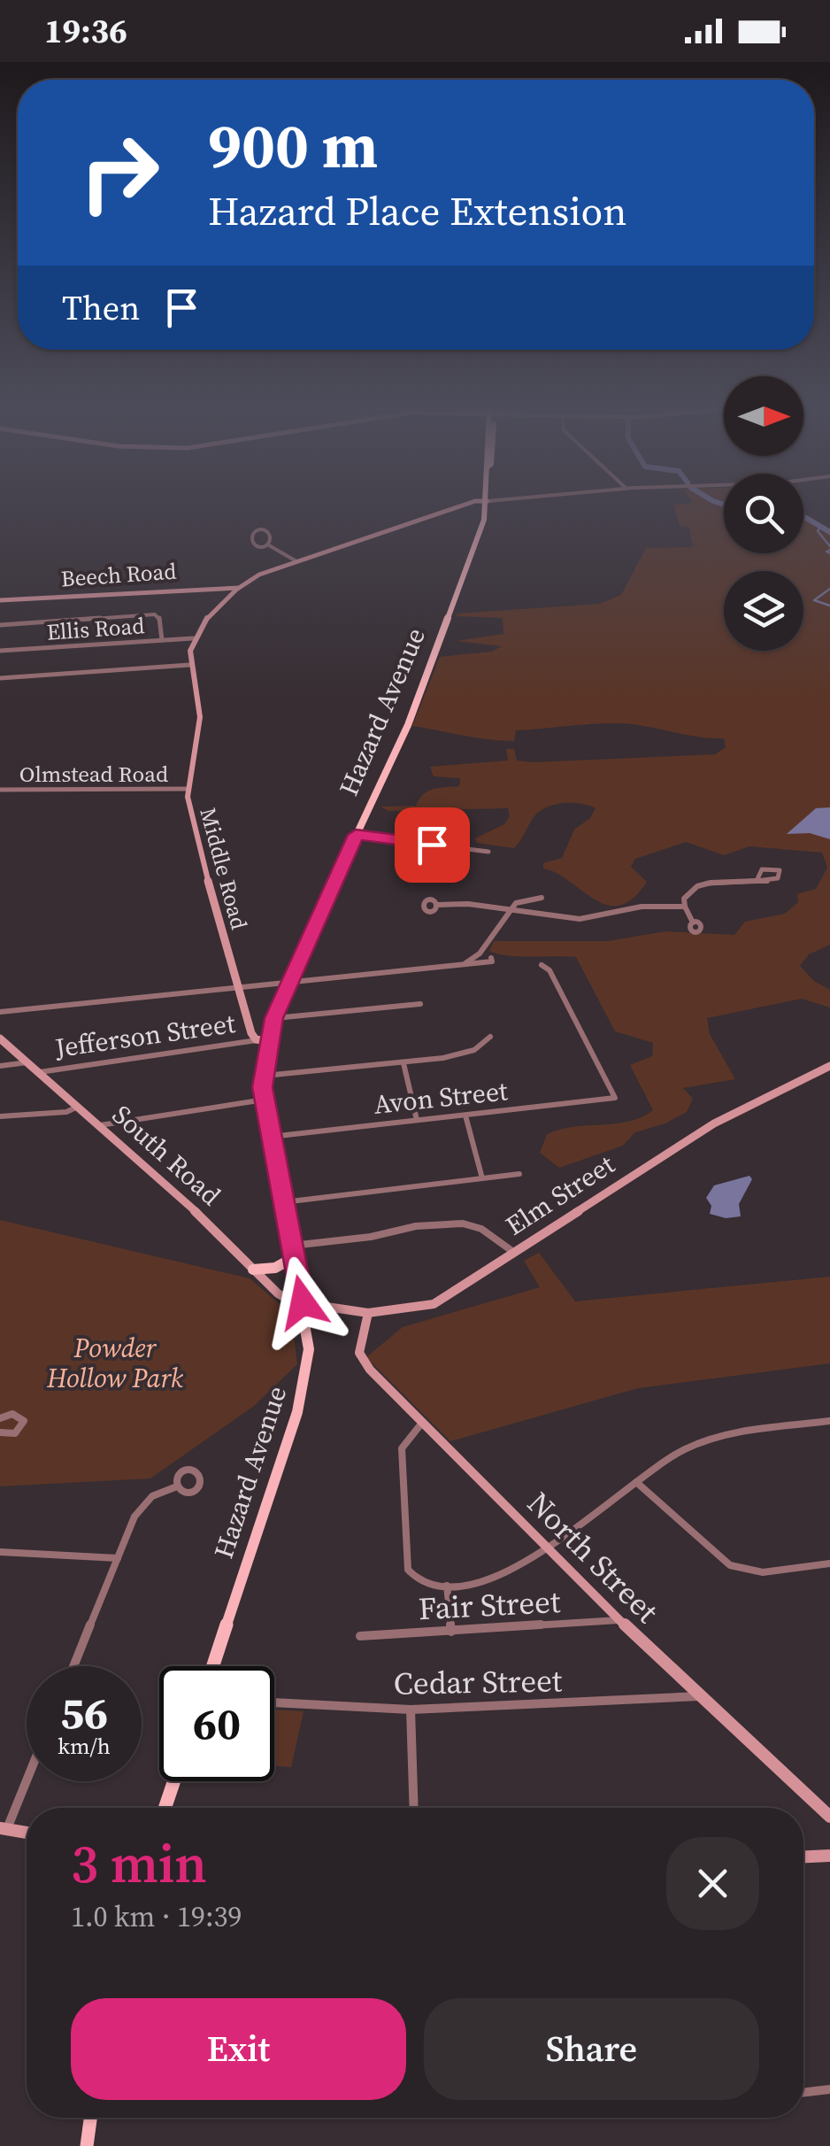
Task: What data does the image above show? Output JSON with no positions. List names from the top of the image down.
{
  "streets": {
    "main road": ["Hazard Avenue"],
    "street": [
      "Beech Road",
      "Ellis Road",
      "Olmstead Road",
      "Middle Road",
      "Jefferson Street",
      "Avon Street",
      "South Road",
      "Elm Street",
      "North Street",
      "Fair Street",
      "Cedar Street"
    ]
  },
  "crossings": [
    ["Ellis Road", "Middle Road"],
    ["Hazard Avenue", "Avon Street"],
    ["Hazard Avenue", "South Road"],
    ["Hazard Avenue", "Elm Street"],
    ["Olmstead Road", "Middle Road"],
    ["Middle Road", "Jefferson Street"],
    ["Jefferson Street", "South Road"],
    ["South Road", "Elm Street"],
    ["Elm Street", "North Street"],
    ["North Street", "Fair Street"],
    ["North Street", "Cedar Street"]
  ],
  "parks": ["Powder Hollow Park"],
  "north": "right",
  "page": {
    "status": "19:36",
    "turn": ["900 m", "Hazard Place Extension"],
    "then": "Then",
    "speed": "56 km/h",
    "limit": "60",
    "heading": ["3 min", "1.0 km · 19:39"],
    "buttons": ["Exit", "Share"]
  }
}
